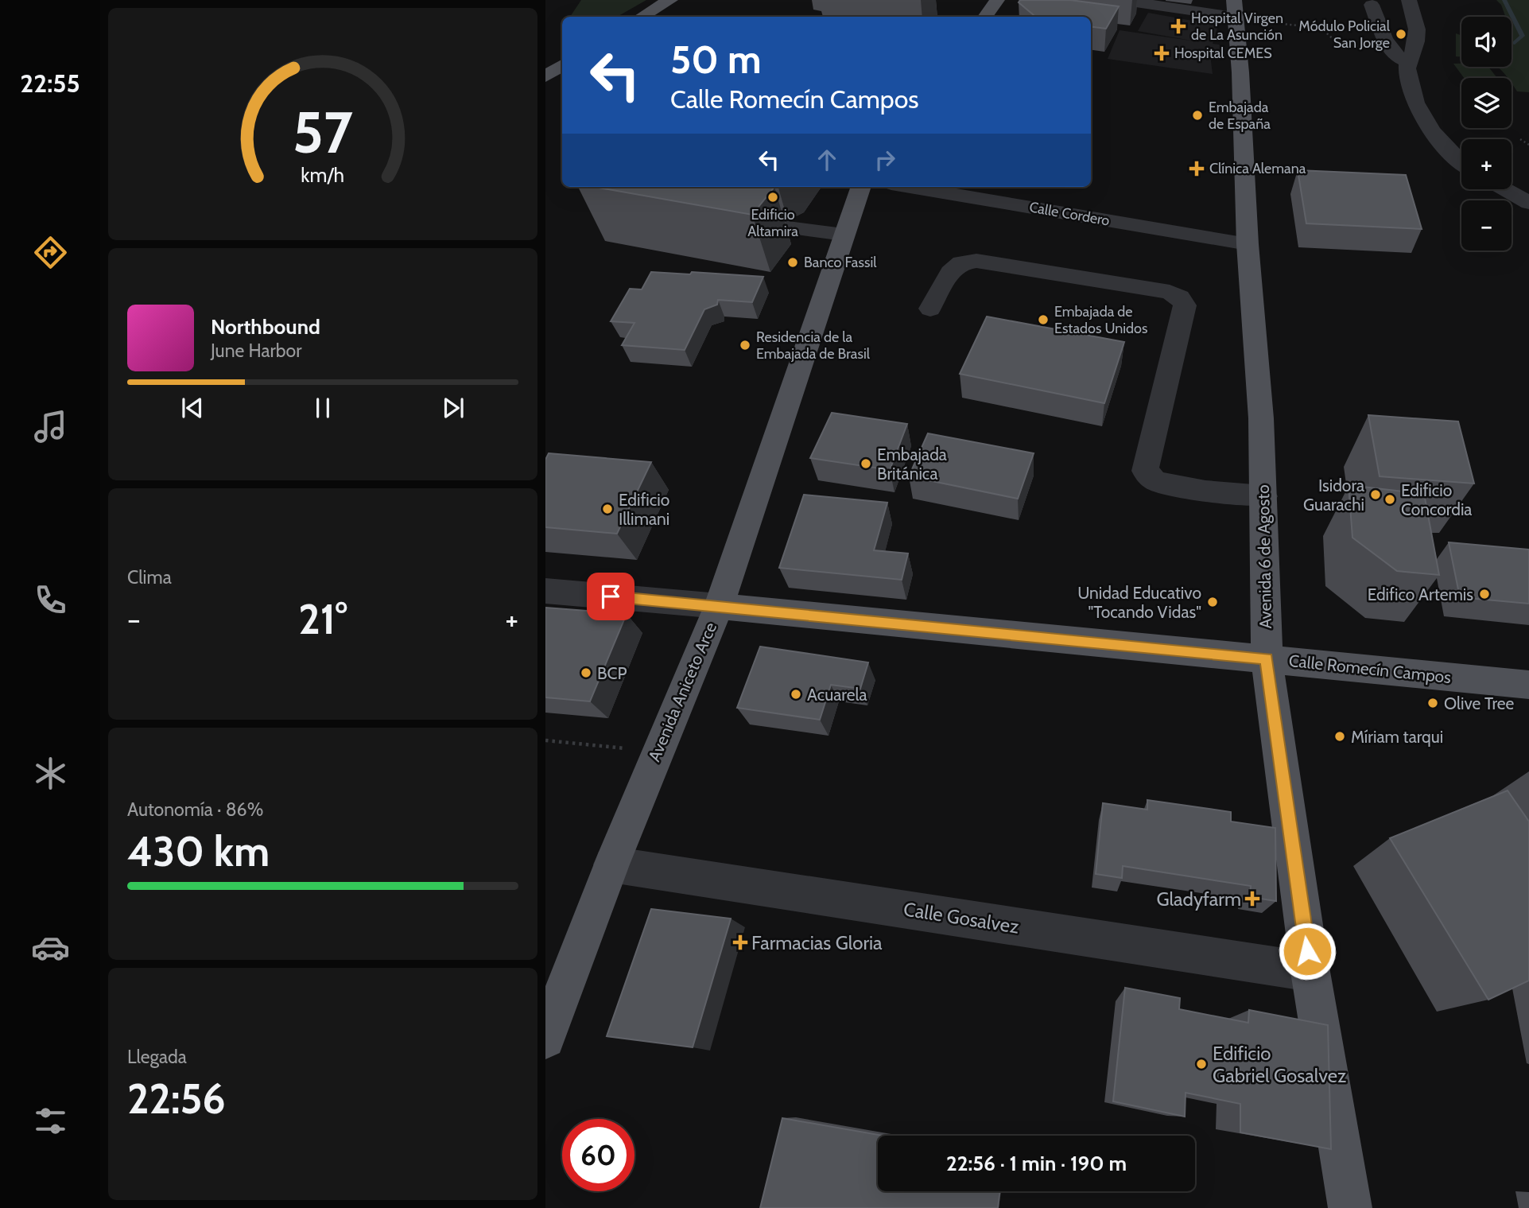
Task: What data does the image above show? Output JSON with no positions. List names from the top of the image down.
{
  "streets": {
    "main road": ["Avenida 6 de Agosto", "Calle Romecín Campos", "Avenida Aniceto Arce"],
    "street": ["Calle Cordero", "Calle Gosalvez"]
  },
  "crossings": [
    ["Calle Cordero", "Avenida 6 de Agosto"],
    ["Avenida 6 de Agosto", "Calle Romecín Campos"],
    ["Avenida 6 de Agosto", "Calle Gosalvez"],
    ["Calle Romecín Campos", "Avenida Aniceto Arce"],
    ["Avenida Aniceto Arce", "Calle Gosalvez"]
  ],
  "places": {
    "health": [
      "Hospital Virgen de La Asunción",
      "Hospital CEMES",
      "Clínica Alemana",
      "Gladyfarm",
      "Farmacias Gloria"
    ],
    "other": [
      "Módulo Policial San Jorge",
      "Embajada de España",
      "Edificio Altamira",
      "Banco Fassil",
      "Embajada de Estados Unidos",
      "Residencia de la Embajada de Brasil",
      "Embajada Británica",
      "Isidora Guarachi",
      "Edificio Concordia",
      "Edificio Illimani",
      "Edifico Artemis",
      "Unidad Educativo \"Tocando Vidas\"",
      "BCP",
      "Acuarela",
      "Olive Tree",
      "Míriam tarqui",
      "Edificio Gabriel Gosalvez"
    ]
  },
  "page": {
    "tabs": "22:55",
    "map_buttons": ["+", "−"],
    "turn": ["50 m", "Calle Romecín Campos"],
    "song": ["Northbound", "June Harbor"],
    "tile": [
      "Clima",
      ["Autonomía · 86%", "430 km"],
      ["Llegada", "22:56"]
    ],
    "heat": ["−", "21°", "+"],
    "limit": "60",
    "trip": "22:56 · 1 min · 190 m",
    "gauge": ["57", "km/h"]
  }
}
